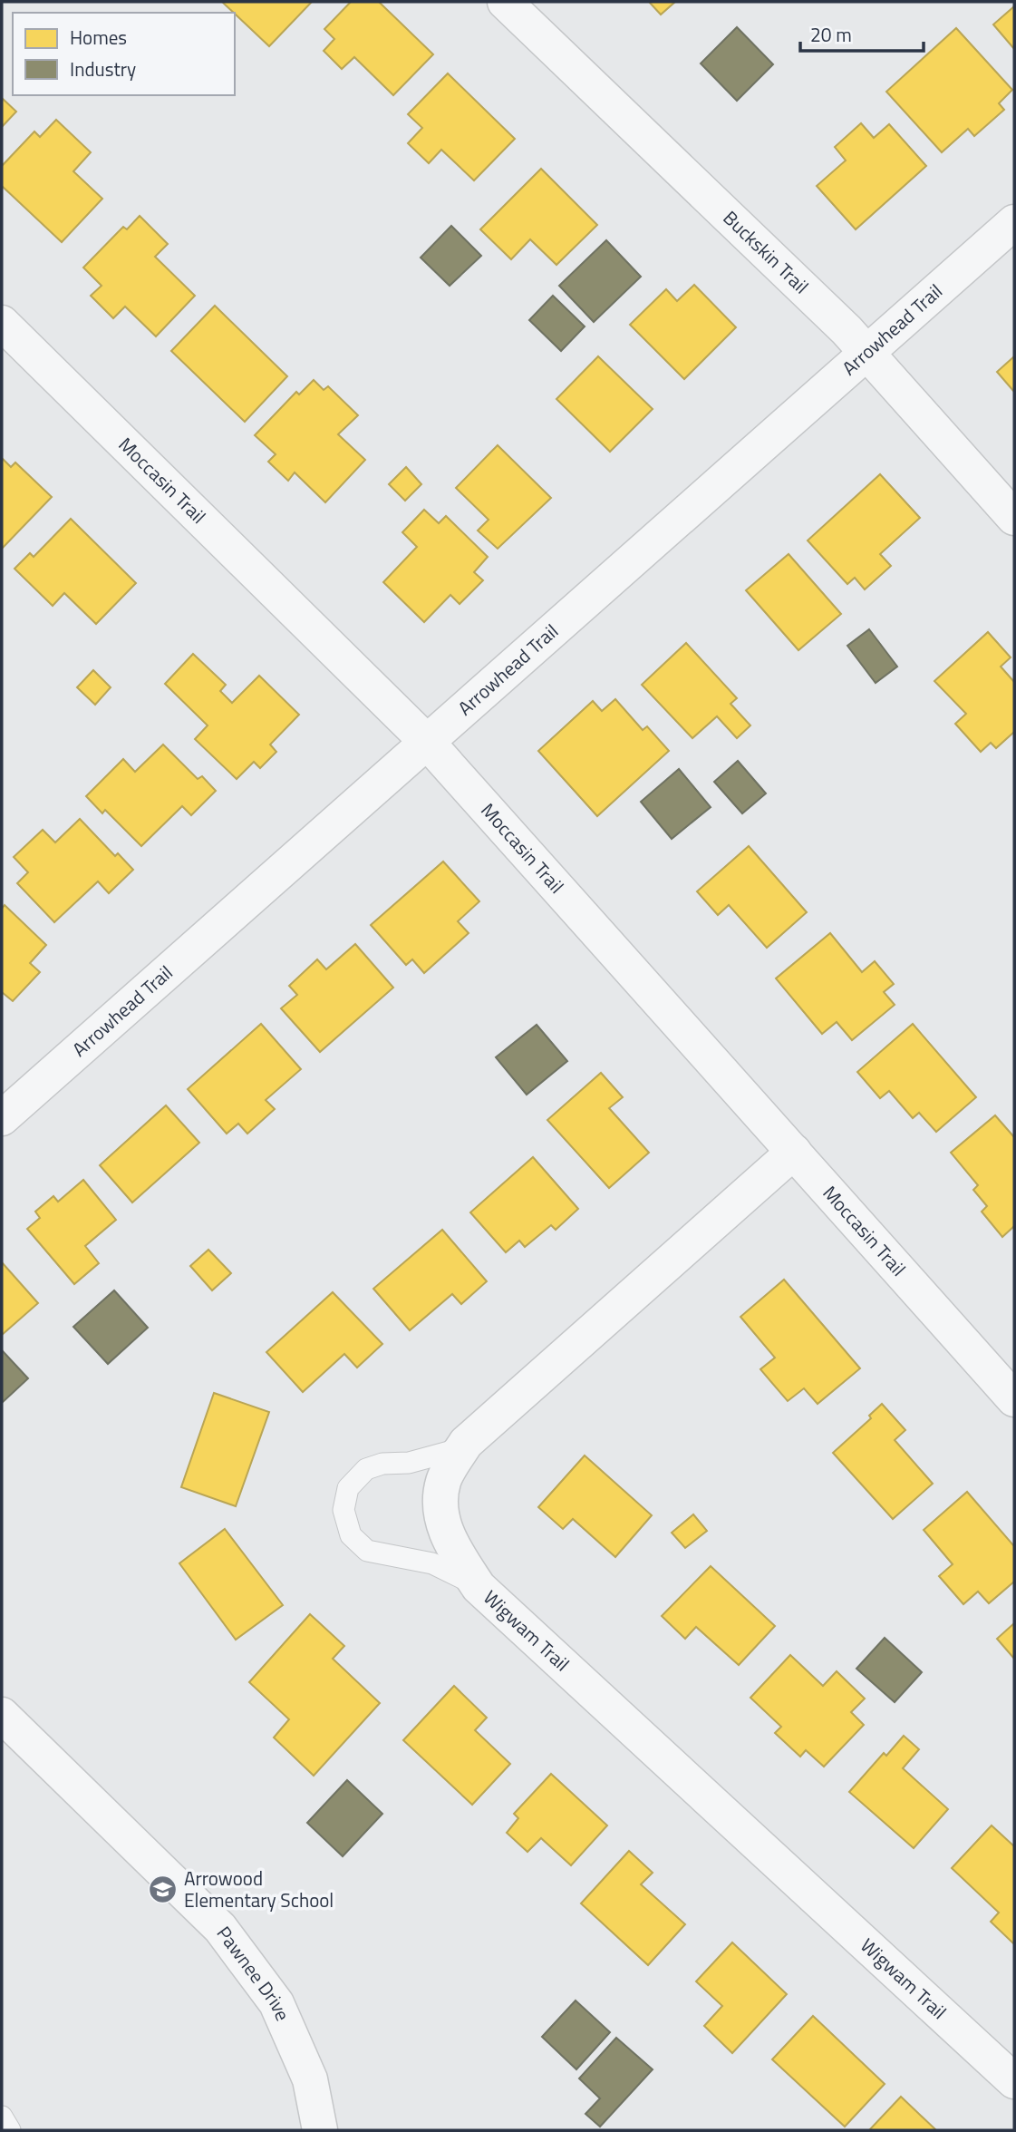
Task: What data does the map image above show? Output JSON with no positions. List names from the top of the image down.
{
  "streets": {
    "street": [
      "Buckskin Trail",
      "Arrowhead Trail",
      "Moccasin Trail",
      "Wigwam Trail",
      "Pawnee Drive"
    ]
  },
  "crossings": [
    ["Buckskin Trail", "Arrowhead Trail"],
    ["Arrowhead Trail", "Moccasin Trail"],
    ["Moccasin Trail", "Wigwam Trail"]
  ],
  "places": {
    "school or university": ["Arrowood Elementary School"]
  },
  "legend": ["Homes", "Industry"],
  "scale_bar": "20 m"
}
